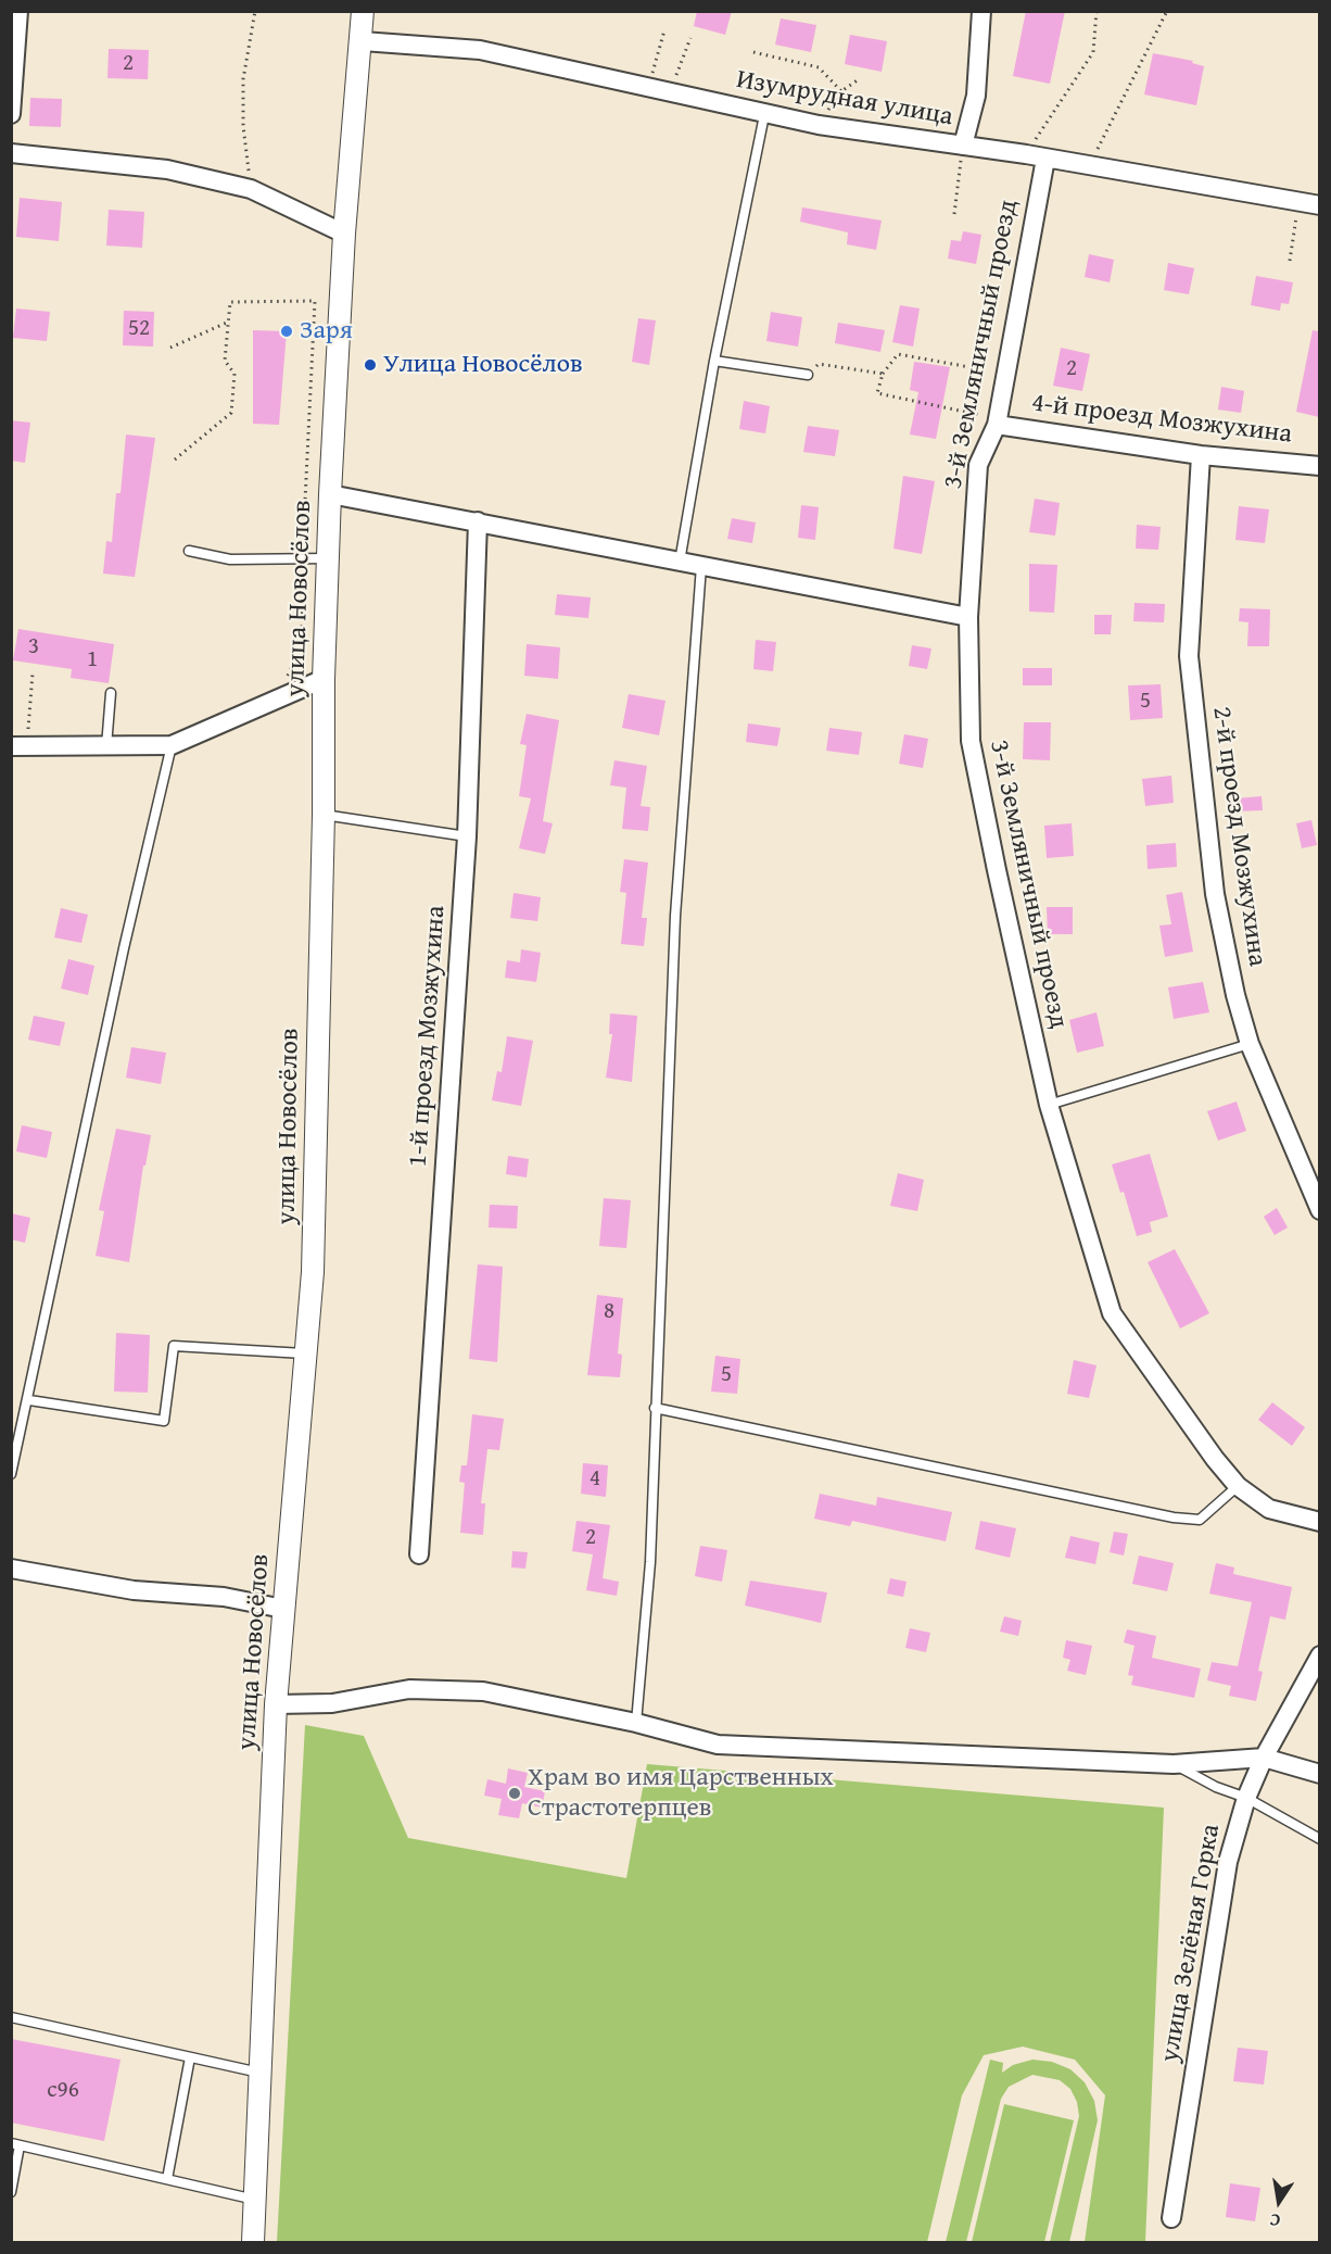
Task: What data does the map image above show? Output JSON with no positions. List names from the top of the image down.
{
  "streets": {
    "street": [
      "Изумрудная улица",
      "3-й Земляничный проезд",
      "4-й проезд Мозжухина",
      "улица Новосёлов",
      "2-й проезд Мозжухина",
      "1-й проезд Мозжухина",
      "улица Зелёная Горка"
    ]
  },
  "crossings": [
    ["Изумрудная улица", "3-й Земляничный проезд"],
    ["Изумрудная улица", "улица Новосёлов"],
    ["3-й Земляничный проезд", "4-й проезд Мозжухина"],
    ["4-й проезд Мозжухина", "2-й проезд Мозжухина"]
  ],
  "places": ["Заря", "Улица Новосёлов", "Храм во имя Царственных Страстотерпцев"],
  "house_numbers": [
    "2",
    "52",
    "2",
    "3",
    "1",
    "5",
    "8",
    "5",
    "4",
    "2",
    "с96"
  ],
  "north": "bottom"
}
